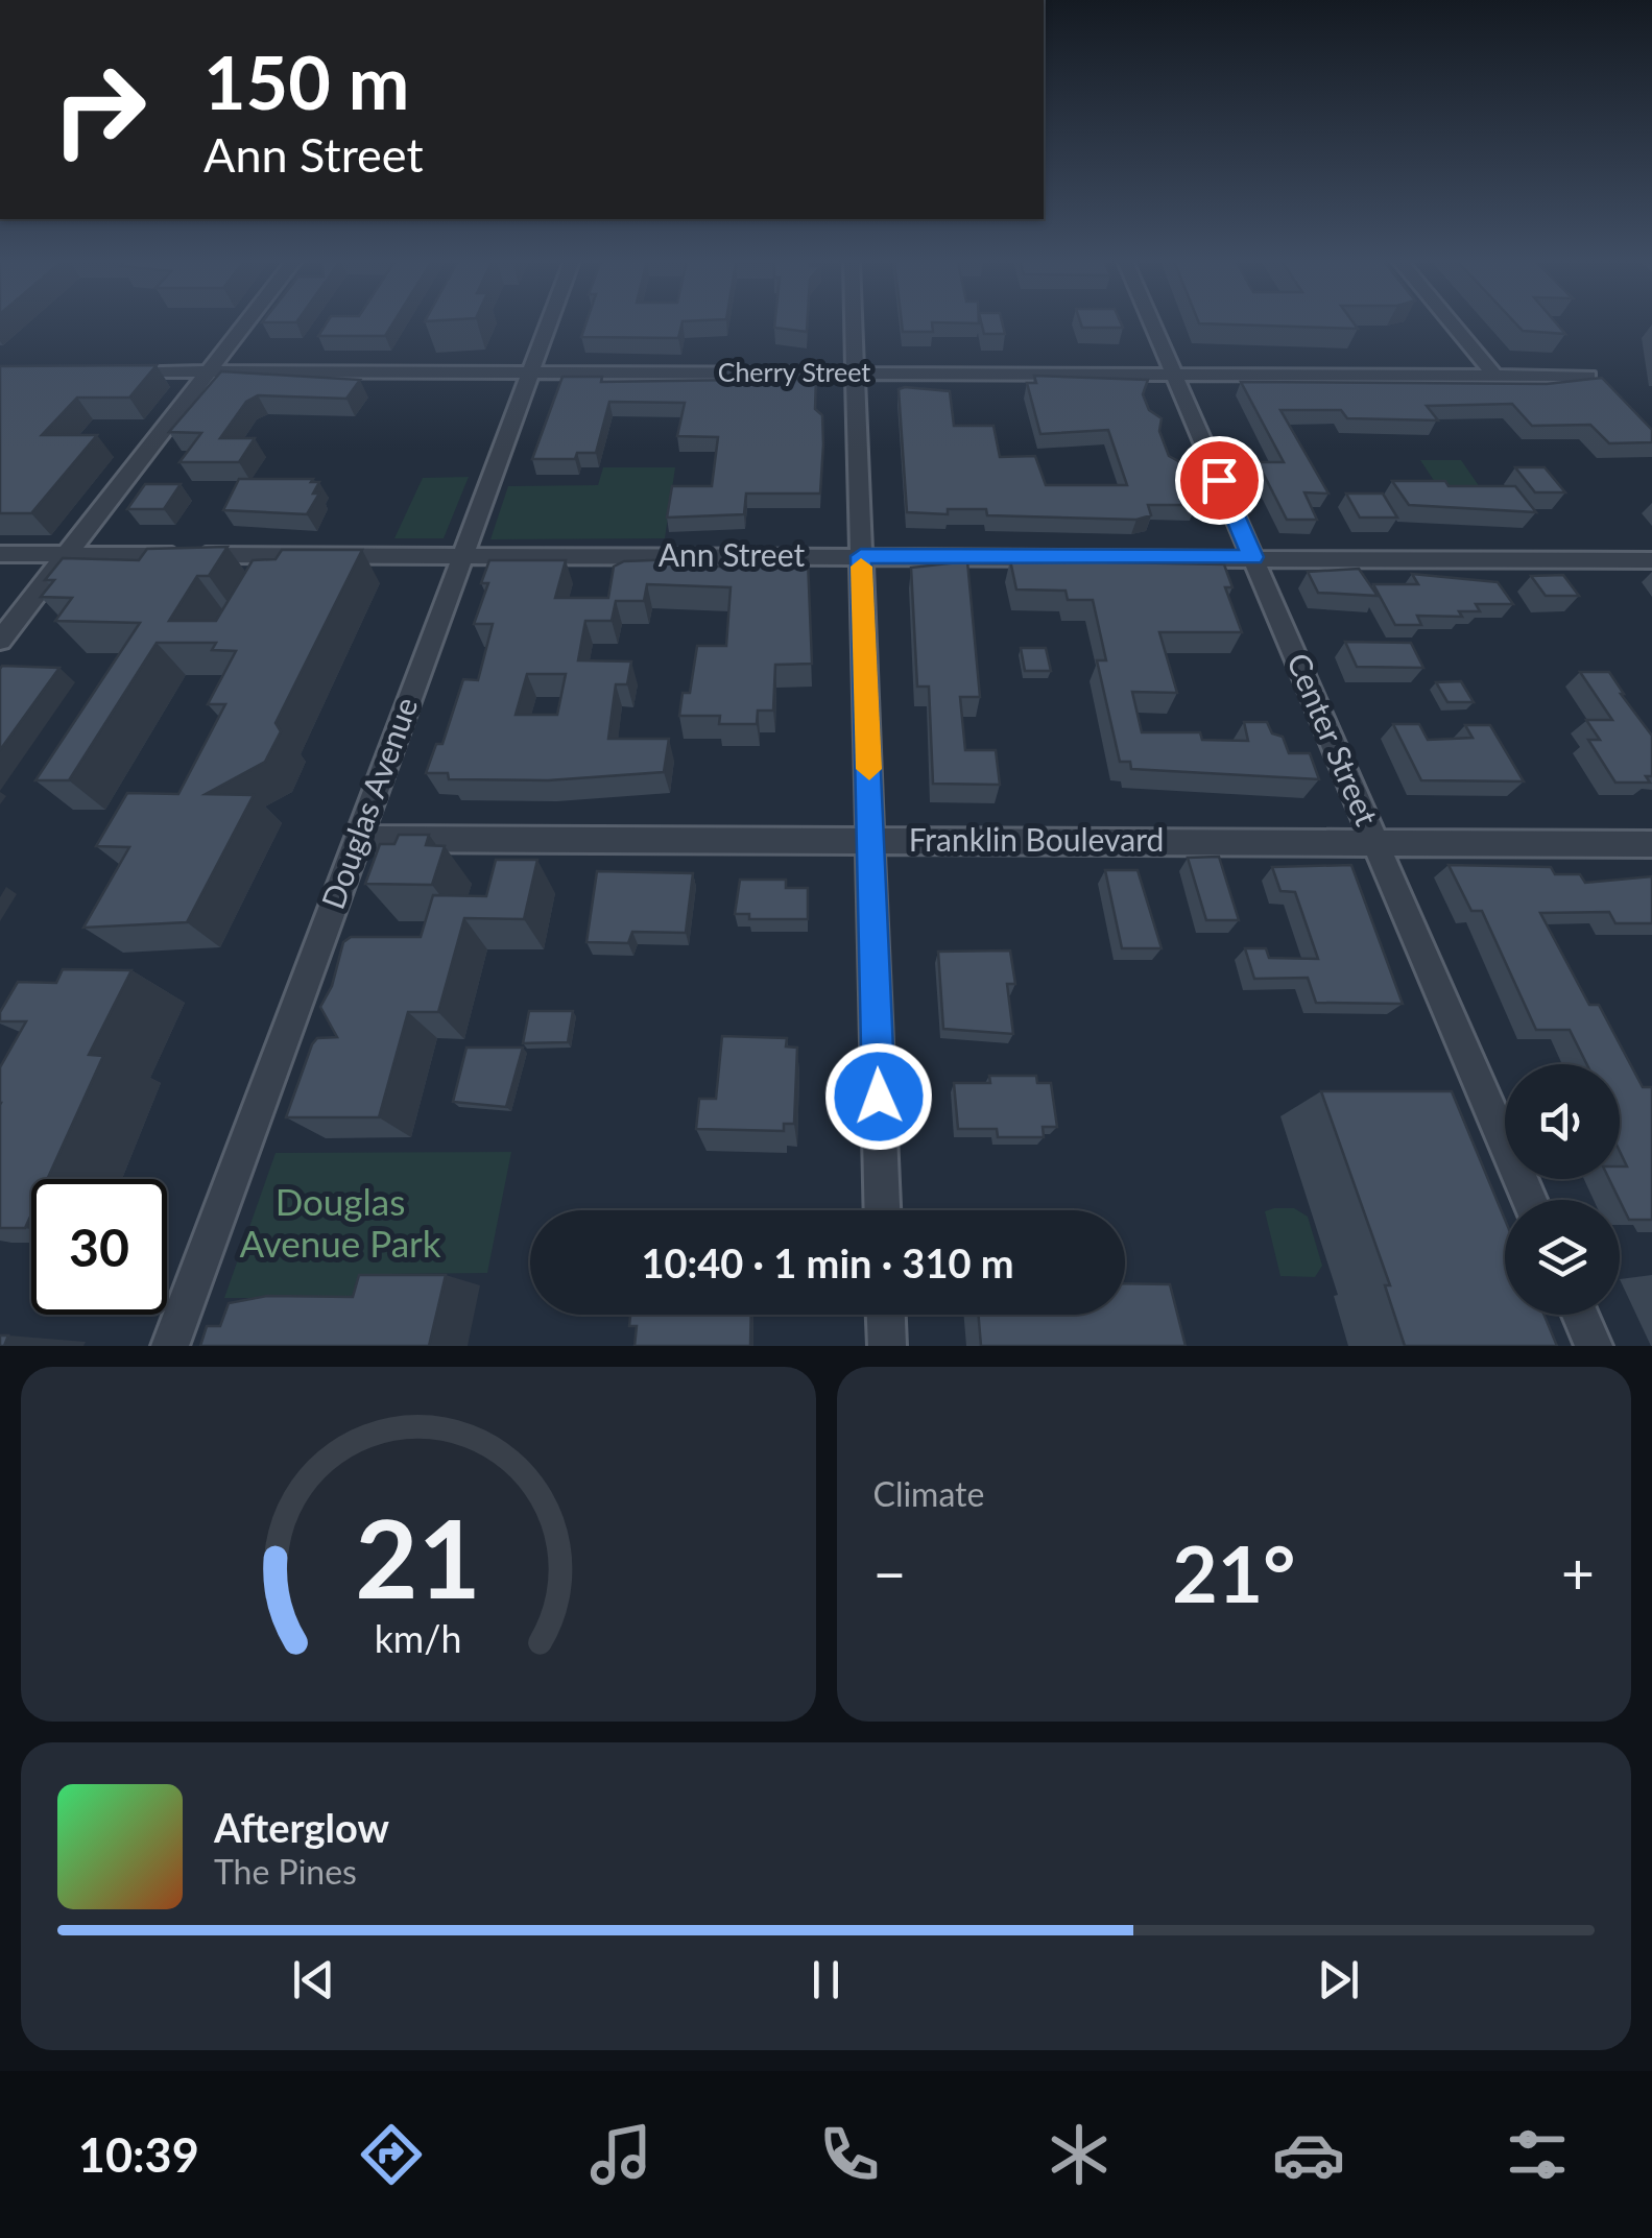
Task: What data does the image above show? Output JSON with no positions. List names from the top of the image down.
{
  "streets": {
    "street": [
      "Cherry Street",
      "Ann Street",
      "Center Street",
      "Douglas Avenue",
      "Franklin Boulevard"
    ]
  },
  "crossings": [
    ["Cherry Street", "Center Street"],
    ["Cherry Street", "Douglas Avenue"],
    ["Ann Street", "Center Street"],
    ["Ann Street", "Douglas Avenue"],
    ["Center Street", "Franklin Boulevard"],
    ["Douglas Avenue", "Franklin Boulevard"]
  ],
  "parks": ["Douglas Avenue Park"],
  "page": {
    "turn": ["150 m", "Ann Street"],
    "limit": "30",
    "trip": "10:40 · 1 min · 310 m",
    "tile": "Climate",
    "heat": ["−", "21°", "+"],
    "song": ["Afterglow", "The Pines"],
    "tabs": "10:39",
    "gauge": ["21", "km/h"]
  }
}
